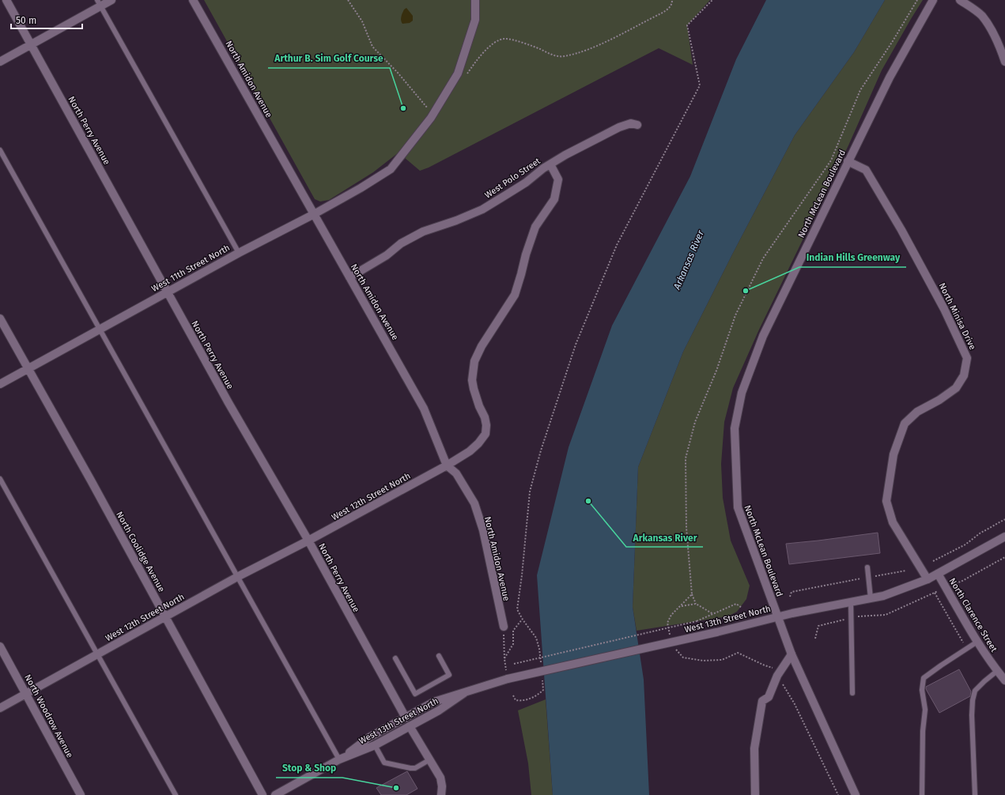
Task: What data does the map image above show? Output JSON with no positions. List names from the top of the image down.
{
  "streets": {
    "street": [
      "North Amidon Avenue",
      "North Perry Avenue",
      "West Polo Street",
      "North McLean Boulevard",
      "West 11th Street North",
      "North Minisa Drive",
      "West 12th Street North",
      "North Coolidge Avenue",
      "North Clarence Street",
      "West 13th Street North",
      "North Woodrow Avenue"
    ]
  },
  "crossings": [
    ["North Amidon Avenue", "West Polo Street"],
    ["North Amidon Avenue", "West 11th Street North"],
    ["North Amidon Avenue", "West 12th Street North"],
    ["North Perry Avenue", "West 11th Street North"],
    ["North Perry Avenue", "West 12th Street North"],
    ["North Perry Avenue", "West 13th Street North"],
    ["West Polo Street", "West 12th Street North"],
    ["North McLean Boulevard", "North Minisa Drive"],
    ["North McLean Boulevard", "West 13th Street North"],
    ["West 11th Street North", "North Coolidge Avenue"],
    ["North Minisa Drive", "West 13th Street North"],
    ["West 12th Street North", "North Coolidge Avenue"],
    ["West 12th Street North", "North Woodrow Avenue"],
    ["North Clarence Street", "West 13th Street North"]
  ],
  "water": ["Arkansas River"],
  "places": [
    "Arthur B. Sim Golf Course",
    "Indian Hills Greenway",
    "Arkansas River",
    "Stop & Shop"
  ],
  "scale_bar": "50 m"
}
